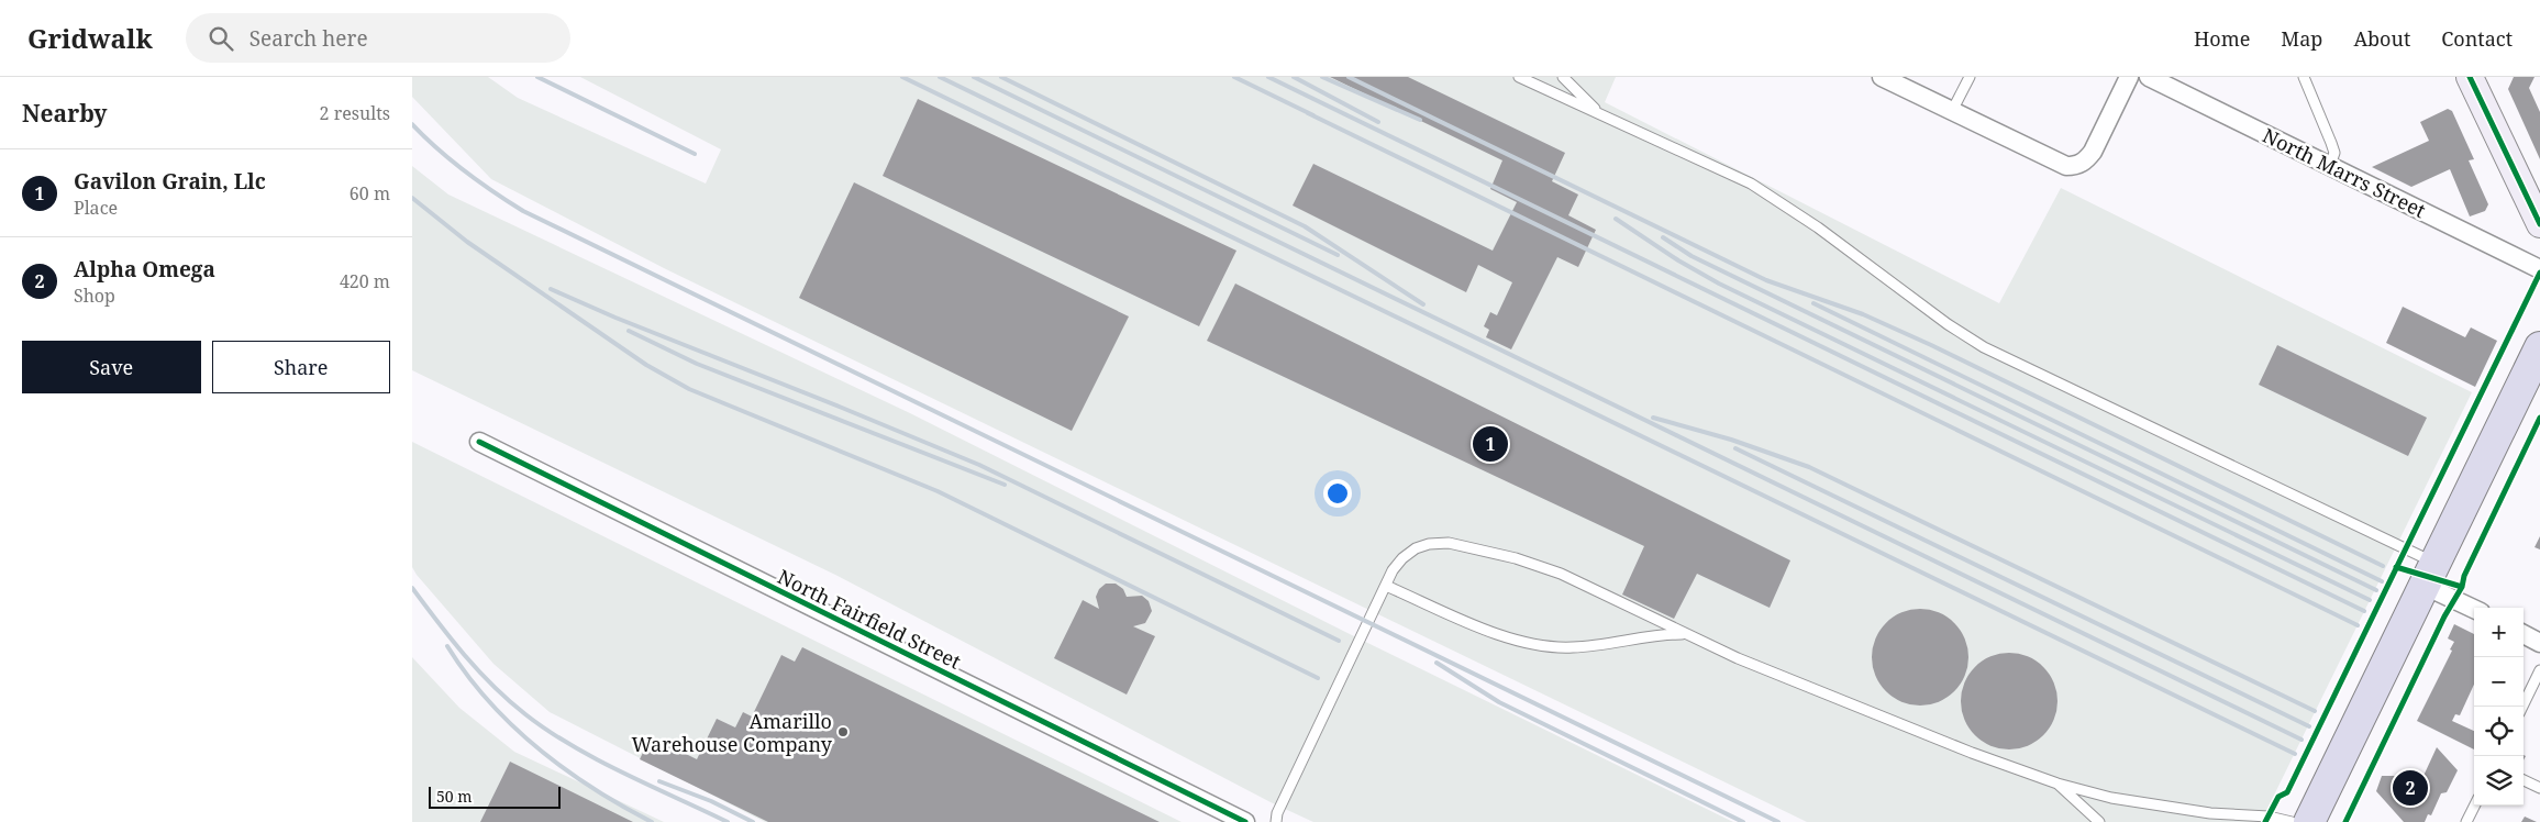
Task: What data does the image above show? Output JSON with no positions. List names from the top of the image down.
{
  "streets": {
    "street": ["North Marrs Street", "North Fairfield Street"]
  },
  "places": ["Amarillo Warehouse Company"],
  "scale_bar": "50 m",
  "page": {
    "header": "Gridwalk",
    "search": "Search here",
    "nav": [
      "Home",
      "Map",
      "About",
      "Contact"
    ],
    "heading": ["Nearby", "2 results"],
    "list": [
      {
        "mark": "1",
        "name": "Gavilon Grain, Llc",
        "note": "Place",
        "value": "60 m"
      },
      {
        "mark": "2",
        "name": "Alpha Omega",
        "note": "Shop",
        "value": "420 m"
      }
    ],
    "buttons": ["Save", "Share"],
    "pins": ["1", "2"],
    "map_buttons": ["+", "−"],
    "scale": "50 m"
  }
}
